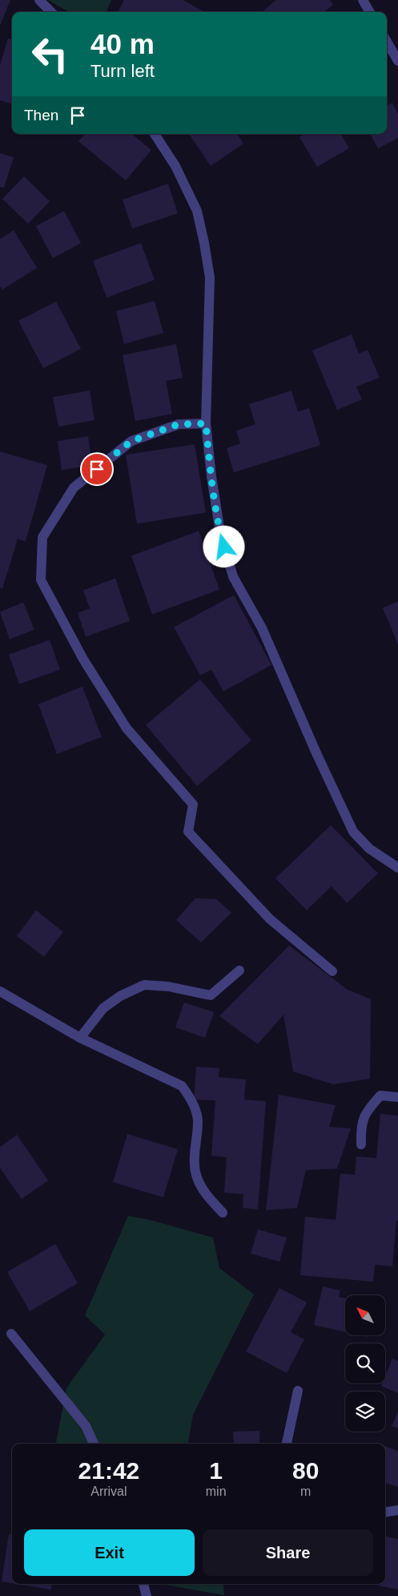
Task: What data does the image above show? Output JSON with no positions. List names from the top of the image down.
{
  "north": "top left",
  "page": {
    "turn": ["40 m", "Turn left"],
    "then": "Then",
    "eta": [
      "21:42",
      "Arrival",
      "1",
      "min",
      "80",
      "m"
    ],
    "buttons": ["Exit", "Share"]
  }
}
